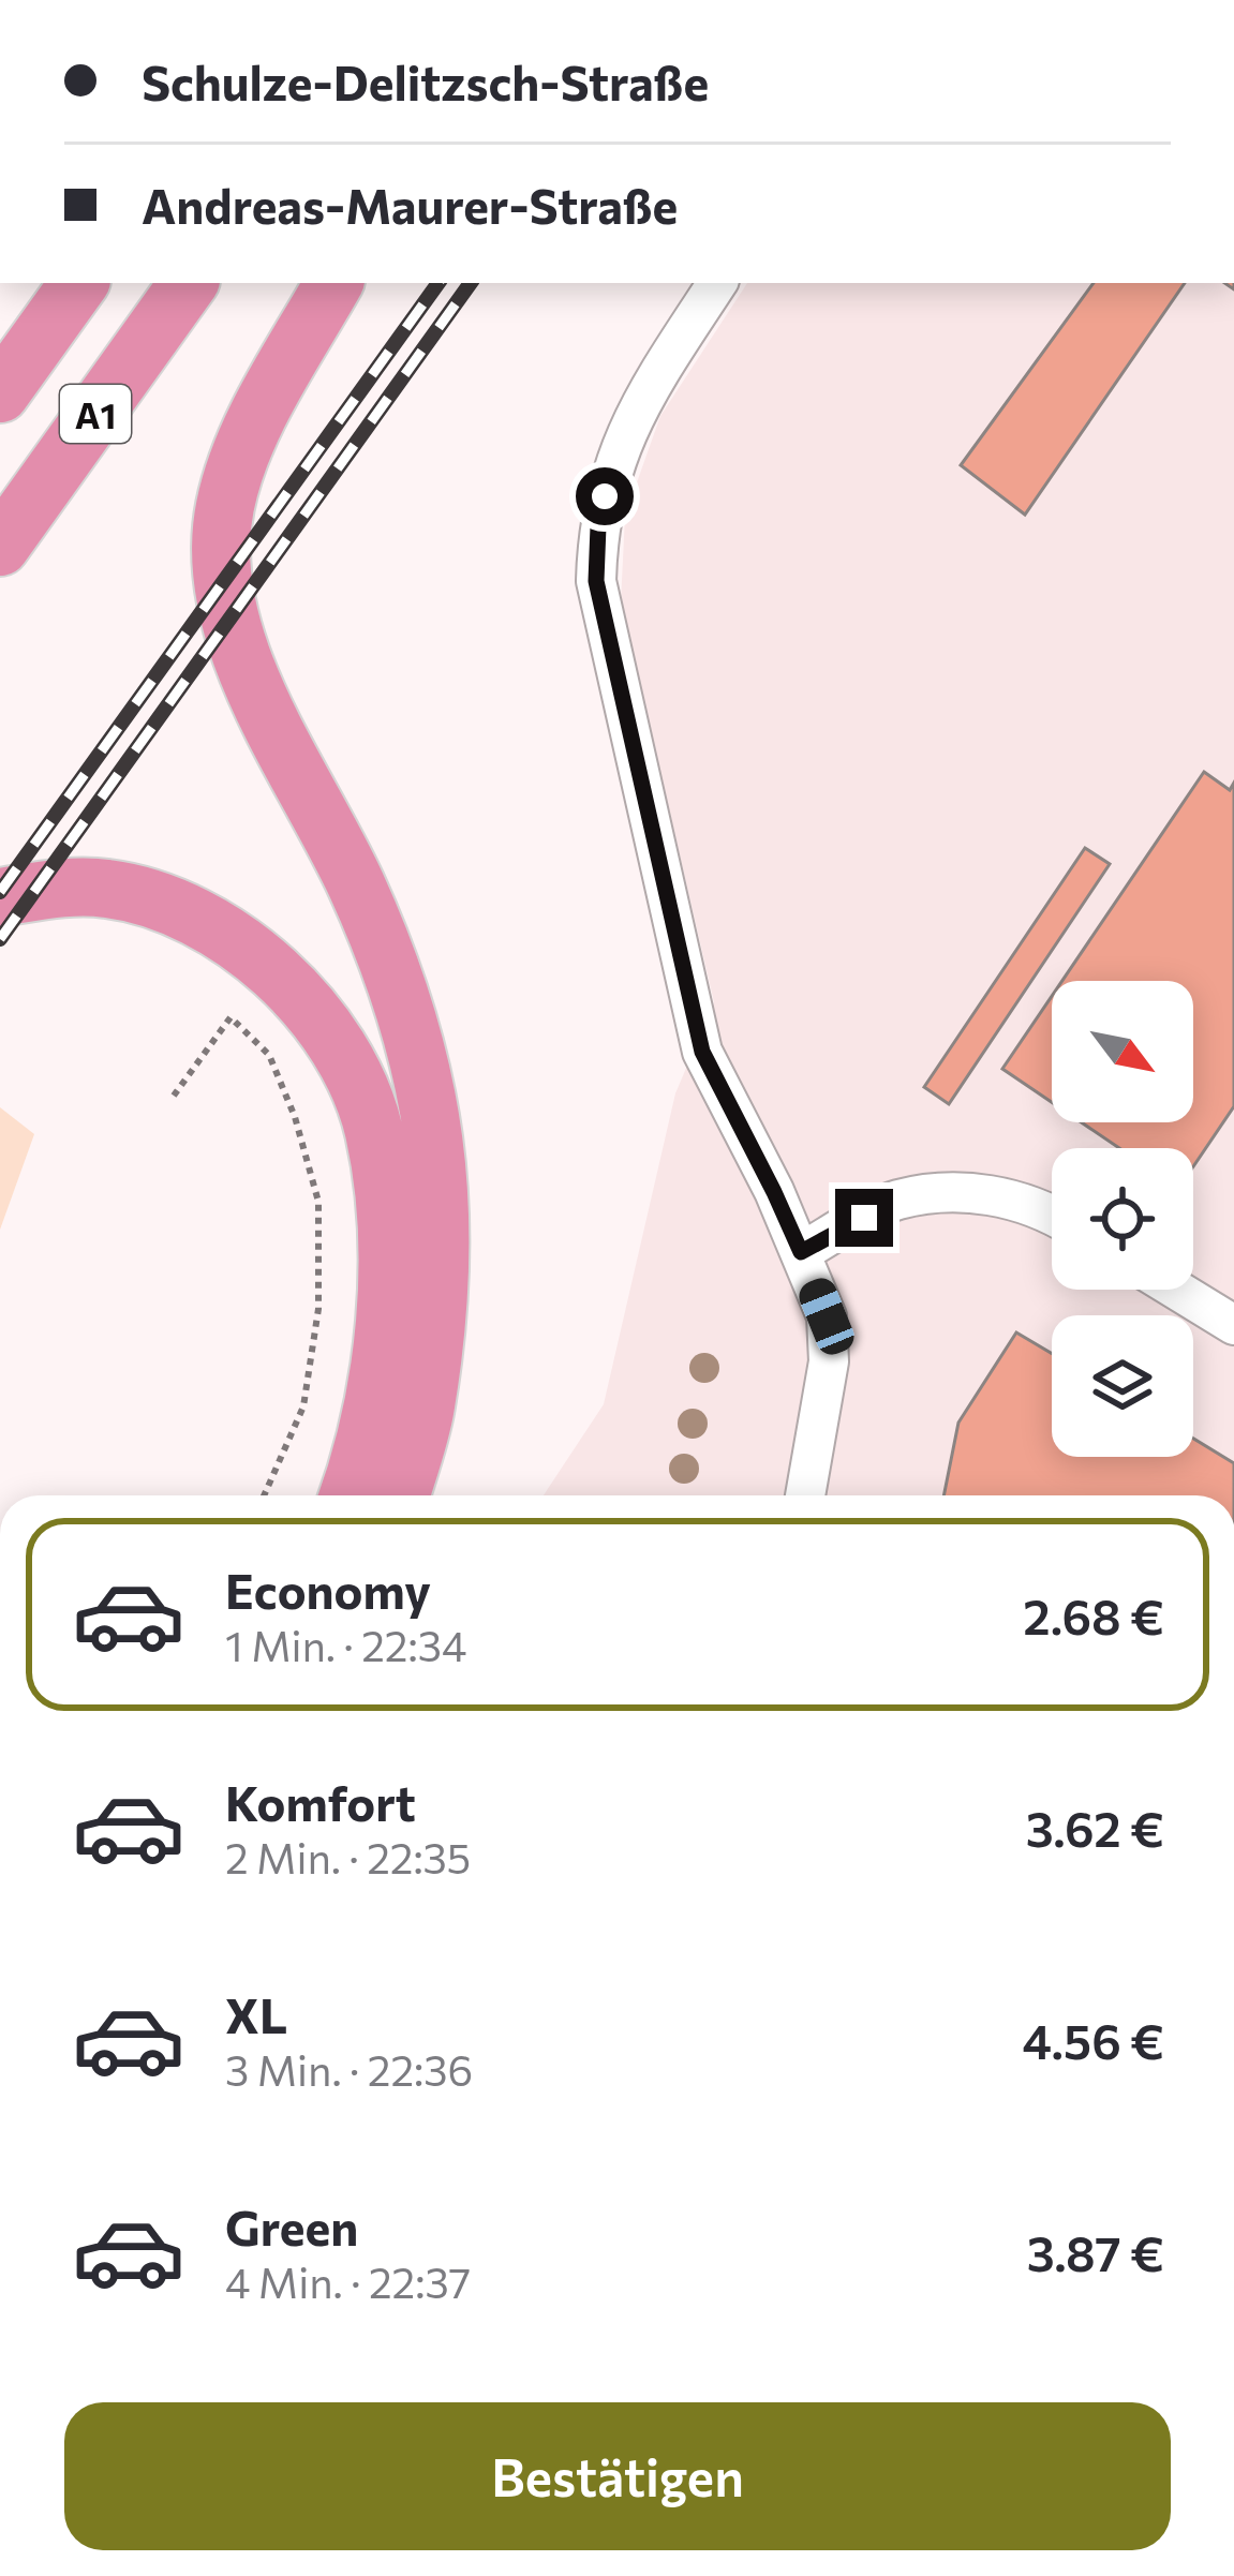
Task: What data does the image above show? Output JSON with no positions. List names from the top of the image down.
{
  "streets": {
    "highway": ["A1"]
  },
  "north": "bottom right",
  "page": {
    "banner": ["Schulze-Delitzsch-Straße", "Andreas-Maurer-Straße"],
    "list": [
      {
        "name": "Economy",
        "note": "1 Min. · 22:34",
        "value": "2.68 €"
      },
      {
        "name": "Komfort",
        "note": "2 Min. · 22:35",
        "value": "3.62 €"
      },
      {
        "name": "XL",
        "note": "3 Min. · 22:36",
        "value": "4.56 €"
      },
      {
        "name": "Green",
        "note": "4 Min. · 22:37",
        "value": "3.87 €"
      }
    ],
    "buttons": "Bestätigen"
  }
}
